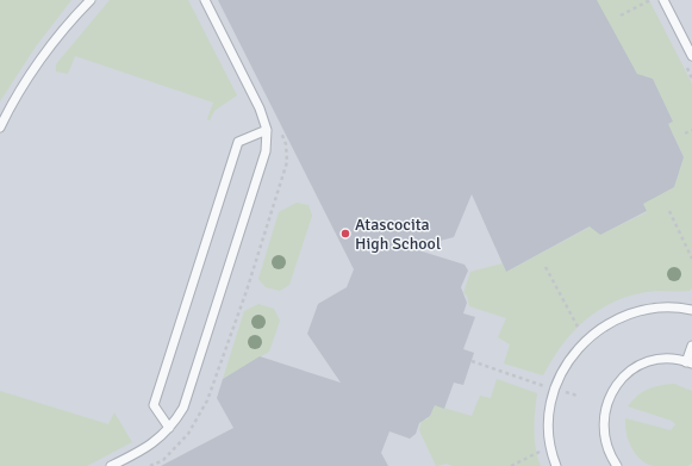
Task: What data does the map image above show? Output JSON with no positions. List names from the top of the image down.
{
  "places": ["Atascocita High School"]
}
